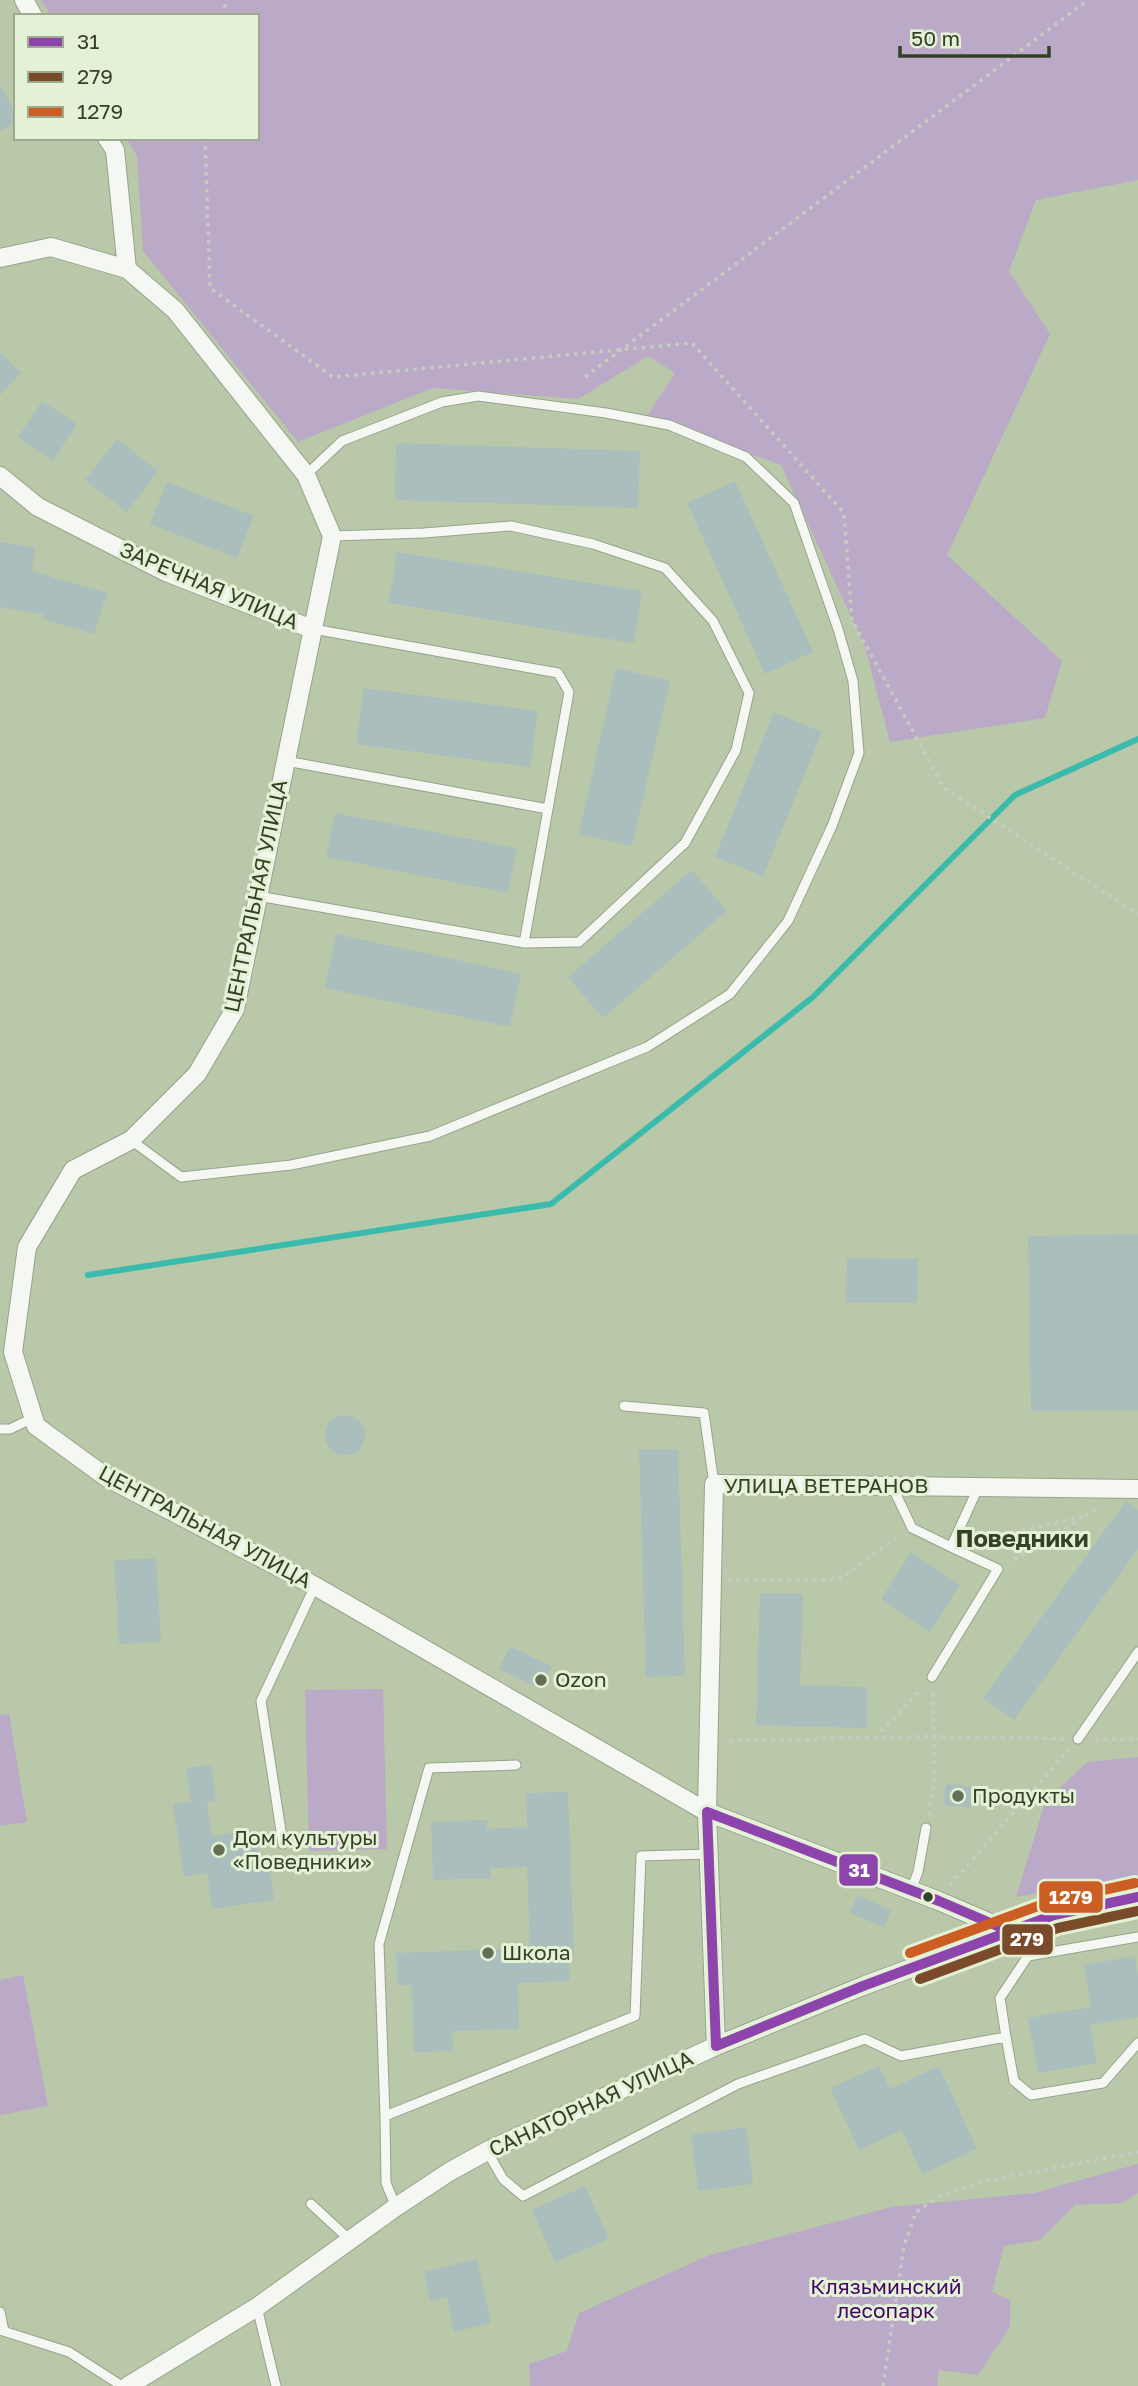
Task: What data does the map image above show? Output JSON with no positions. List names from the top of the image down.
{
  "streets": {
    "street": [
      "ЗАРЕЧНАЯ УЛИЦА",
      "ЦЕНТРАЛЬНАЯ УЛИЦА",
      "УЛИЦА ВЕТЕРАНОВ",
      "САНАТОРНАЯ УЛИЦА"
    ]
  },
  "crossings": [
    ["ЗАРЕЧНАЯ УЛИЦА", "ЦЕНТРАЛЬНАЯ УЛИЦА"],
    ["ЦЕНТРАЛЬНАЯ УЛИЦА", "УЛИЦА ВЕТЕРАНОВ"],
    ["ЦЕНТРАЛЬНАЯ УЛИЦА", "САНАТОРНАЯ УЛИЦА"],
    ["УЛИЦА ВЕТЕРАНОВ", "САНАТОРНАЯ УЛИЦА"]
  ],
  "districts": ["Поведники"],
  "parks": ["Клязьминский лесопарк"],
  "places": [
    "Ozon",
    "Продукты",
    "Дом культуры «Поведники»",
    "Школа"
  ],
  "lines": ["transit line 31", "transit line 1279", "transit line 279"],
  "legend": ["31", "279", "1279"],
  "scale_bar": "50 m"
}
